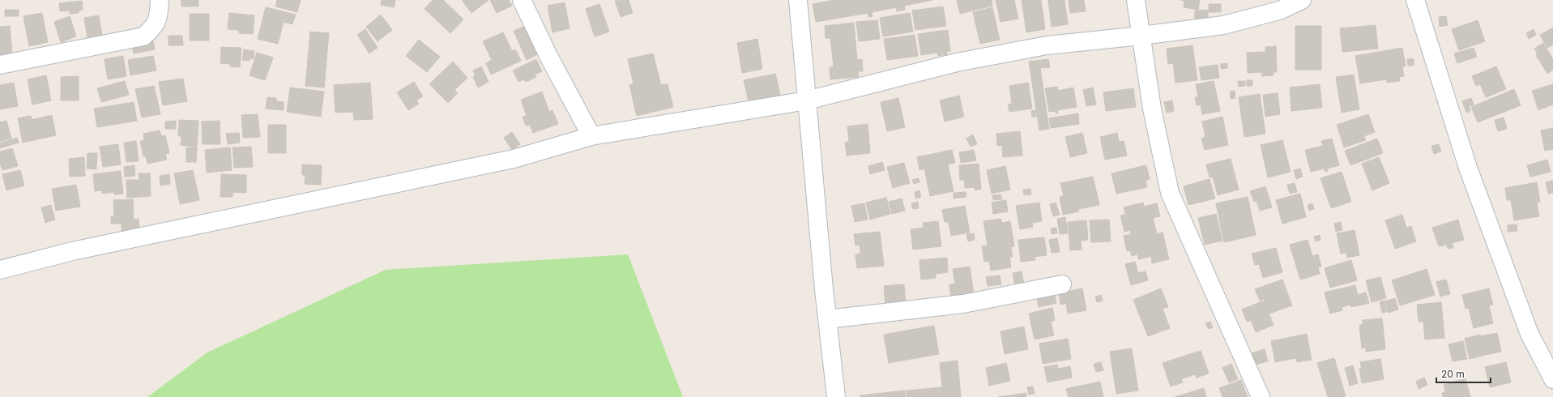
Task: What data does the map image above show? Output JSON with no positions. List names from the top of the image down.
{
  "scale_bar": "20 m"
}
